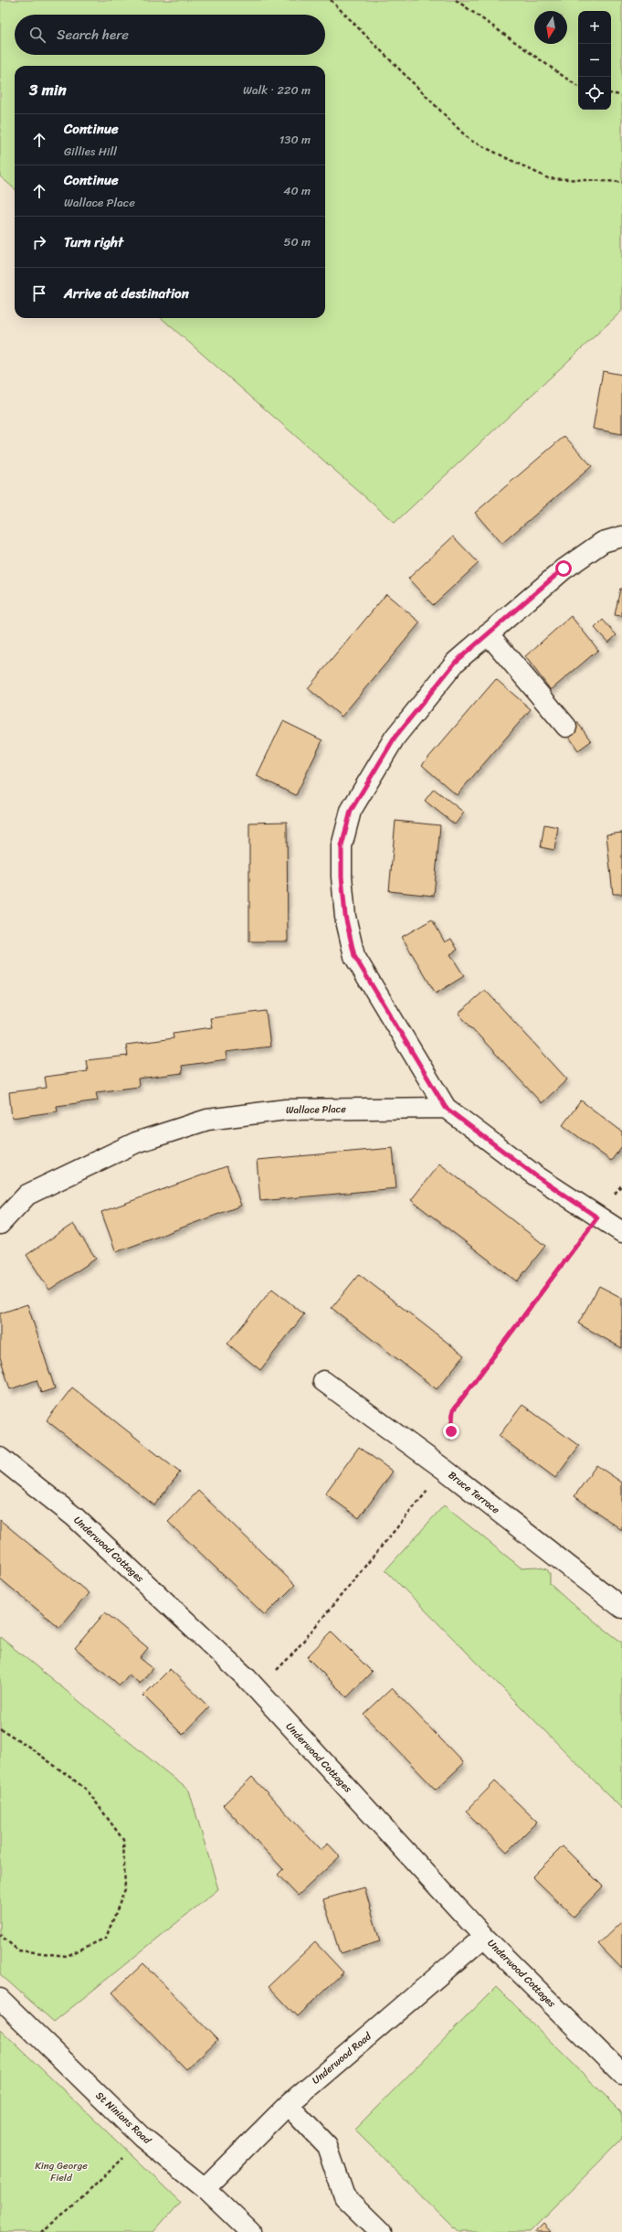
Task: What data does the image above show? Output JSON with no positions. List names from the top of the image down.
{
  "streets": {
    "street": [
      "Wallace Place",
      "Bruce Terrace",
      "Underwood Cottages",
      "Underwood Road",
      "St Ninians Road"
    ]
  },
  "crossings": [
    ["Underwood Cottages", "Underwood Road"],
    ["Underwood Road", "St Ninians Road"]
  ],
  "parks": ["King George Field"],
  "north": "bottom",
  "page": {
    "map_buttons": ["+", "−"],
    "search": "Search here",
    "heading": ["3 min", "Walk · 220 m"],
    "list": [
      ["Continue", "Gillies Hill", "130 m"],
      ["Continue", "Wallace Place", "40 m"],
      ["Turn right", "50 m"],
      "Arrive at destination"
    ]
  }
}
